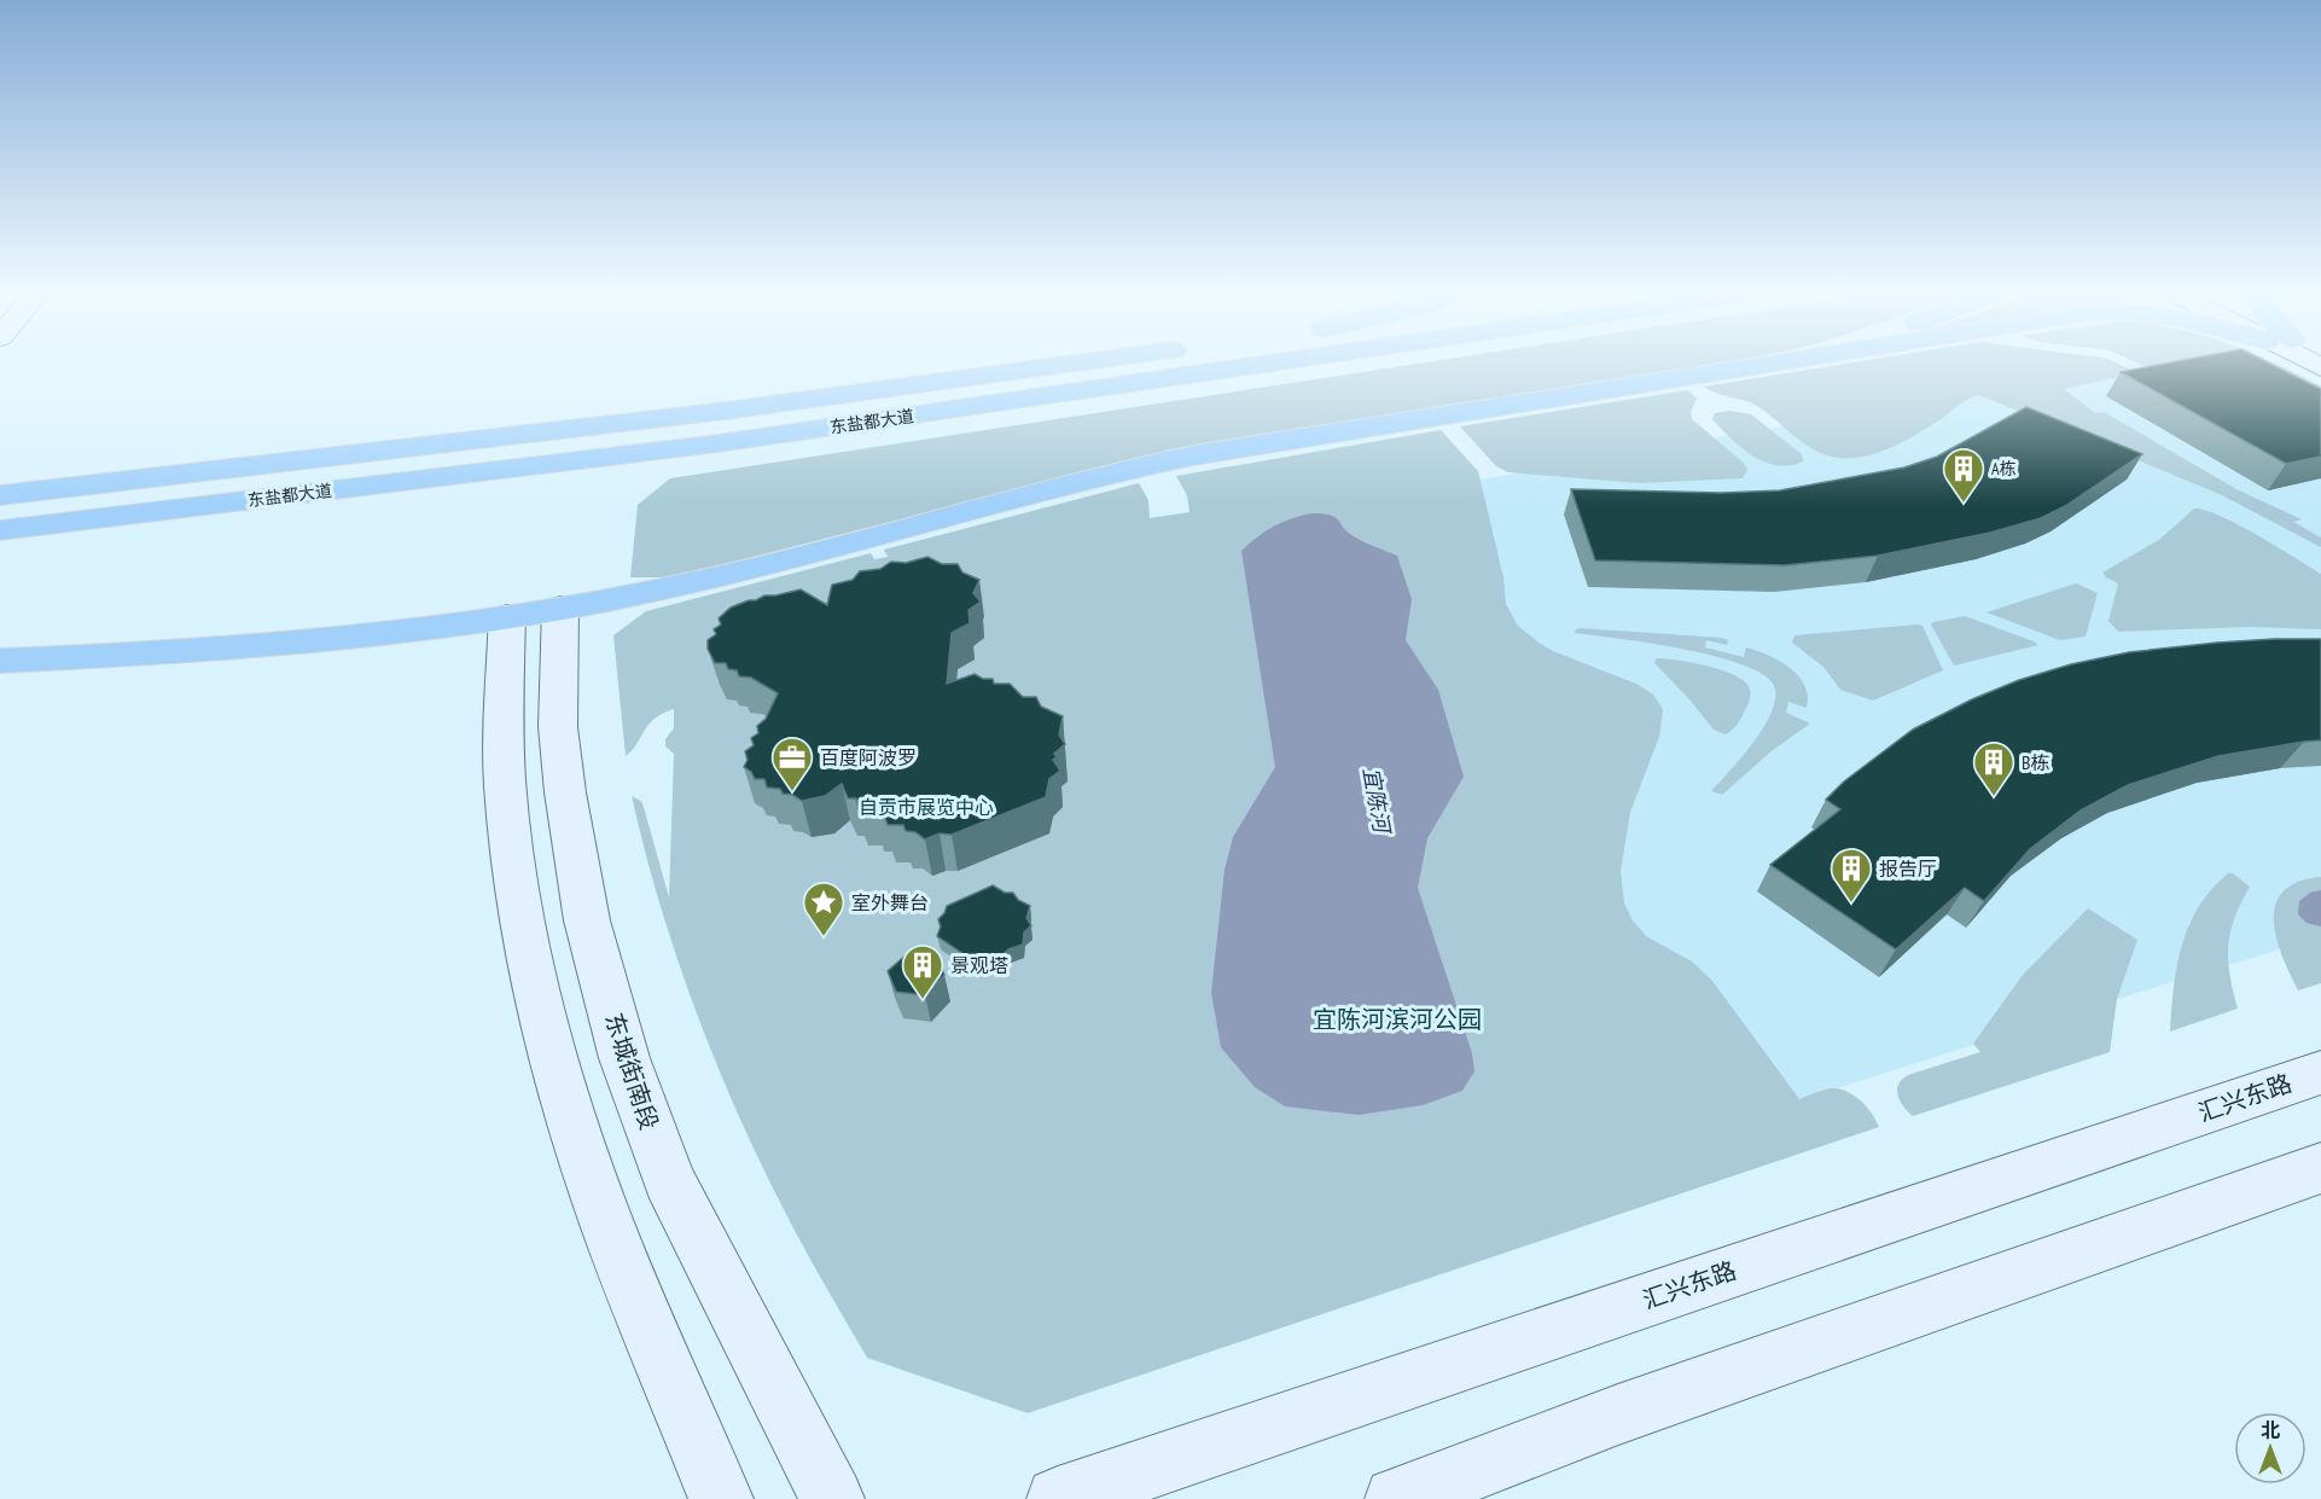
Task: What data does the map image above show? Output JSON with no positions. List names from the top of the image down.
{
  "streets": {
    "highway": ["东盐都大道"],
    "main road": ["东城街南段", "汇兴东路"]
  },
  "water": ["宜陈河"],
  "parks": ["自贡市展览中心", "宜陈河滨河公园"],
  "places": {
    "building": [
      "A栋",
      "B栋",
      "报告厅",
      "景观塔"
    ],
    "office": ["百度阿波罗"],
    "place": ["室外舞台"]
  },
  "north": "top"
}
